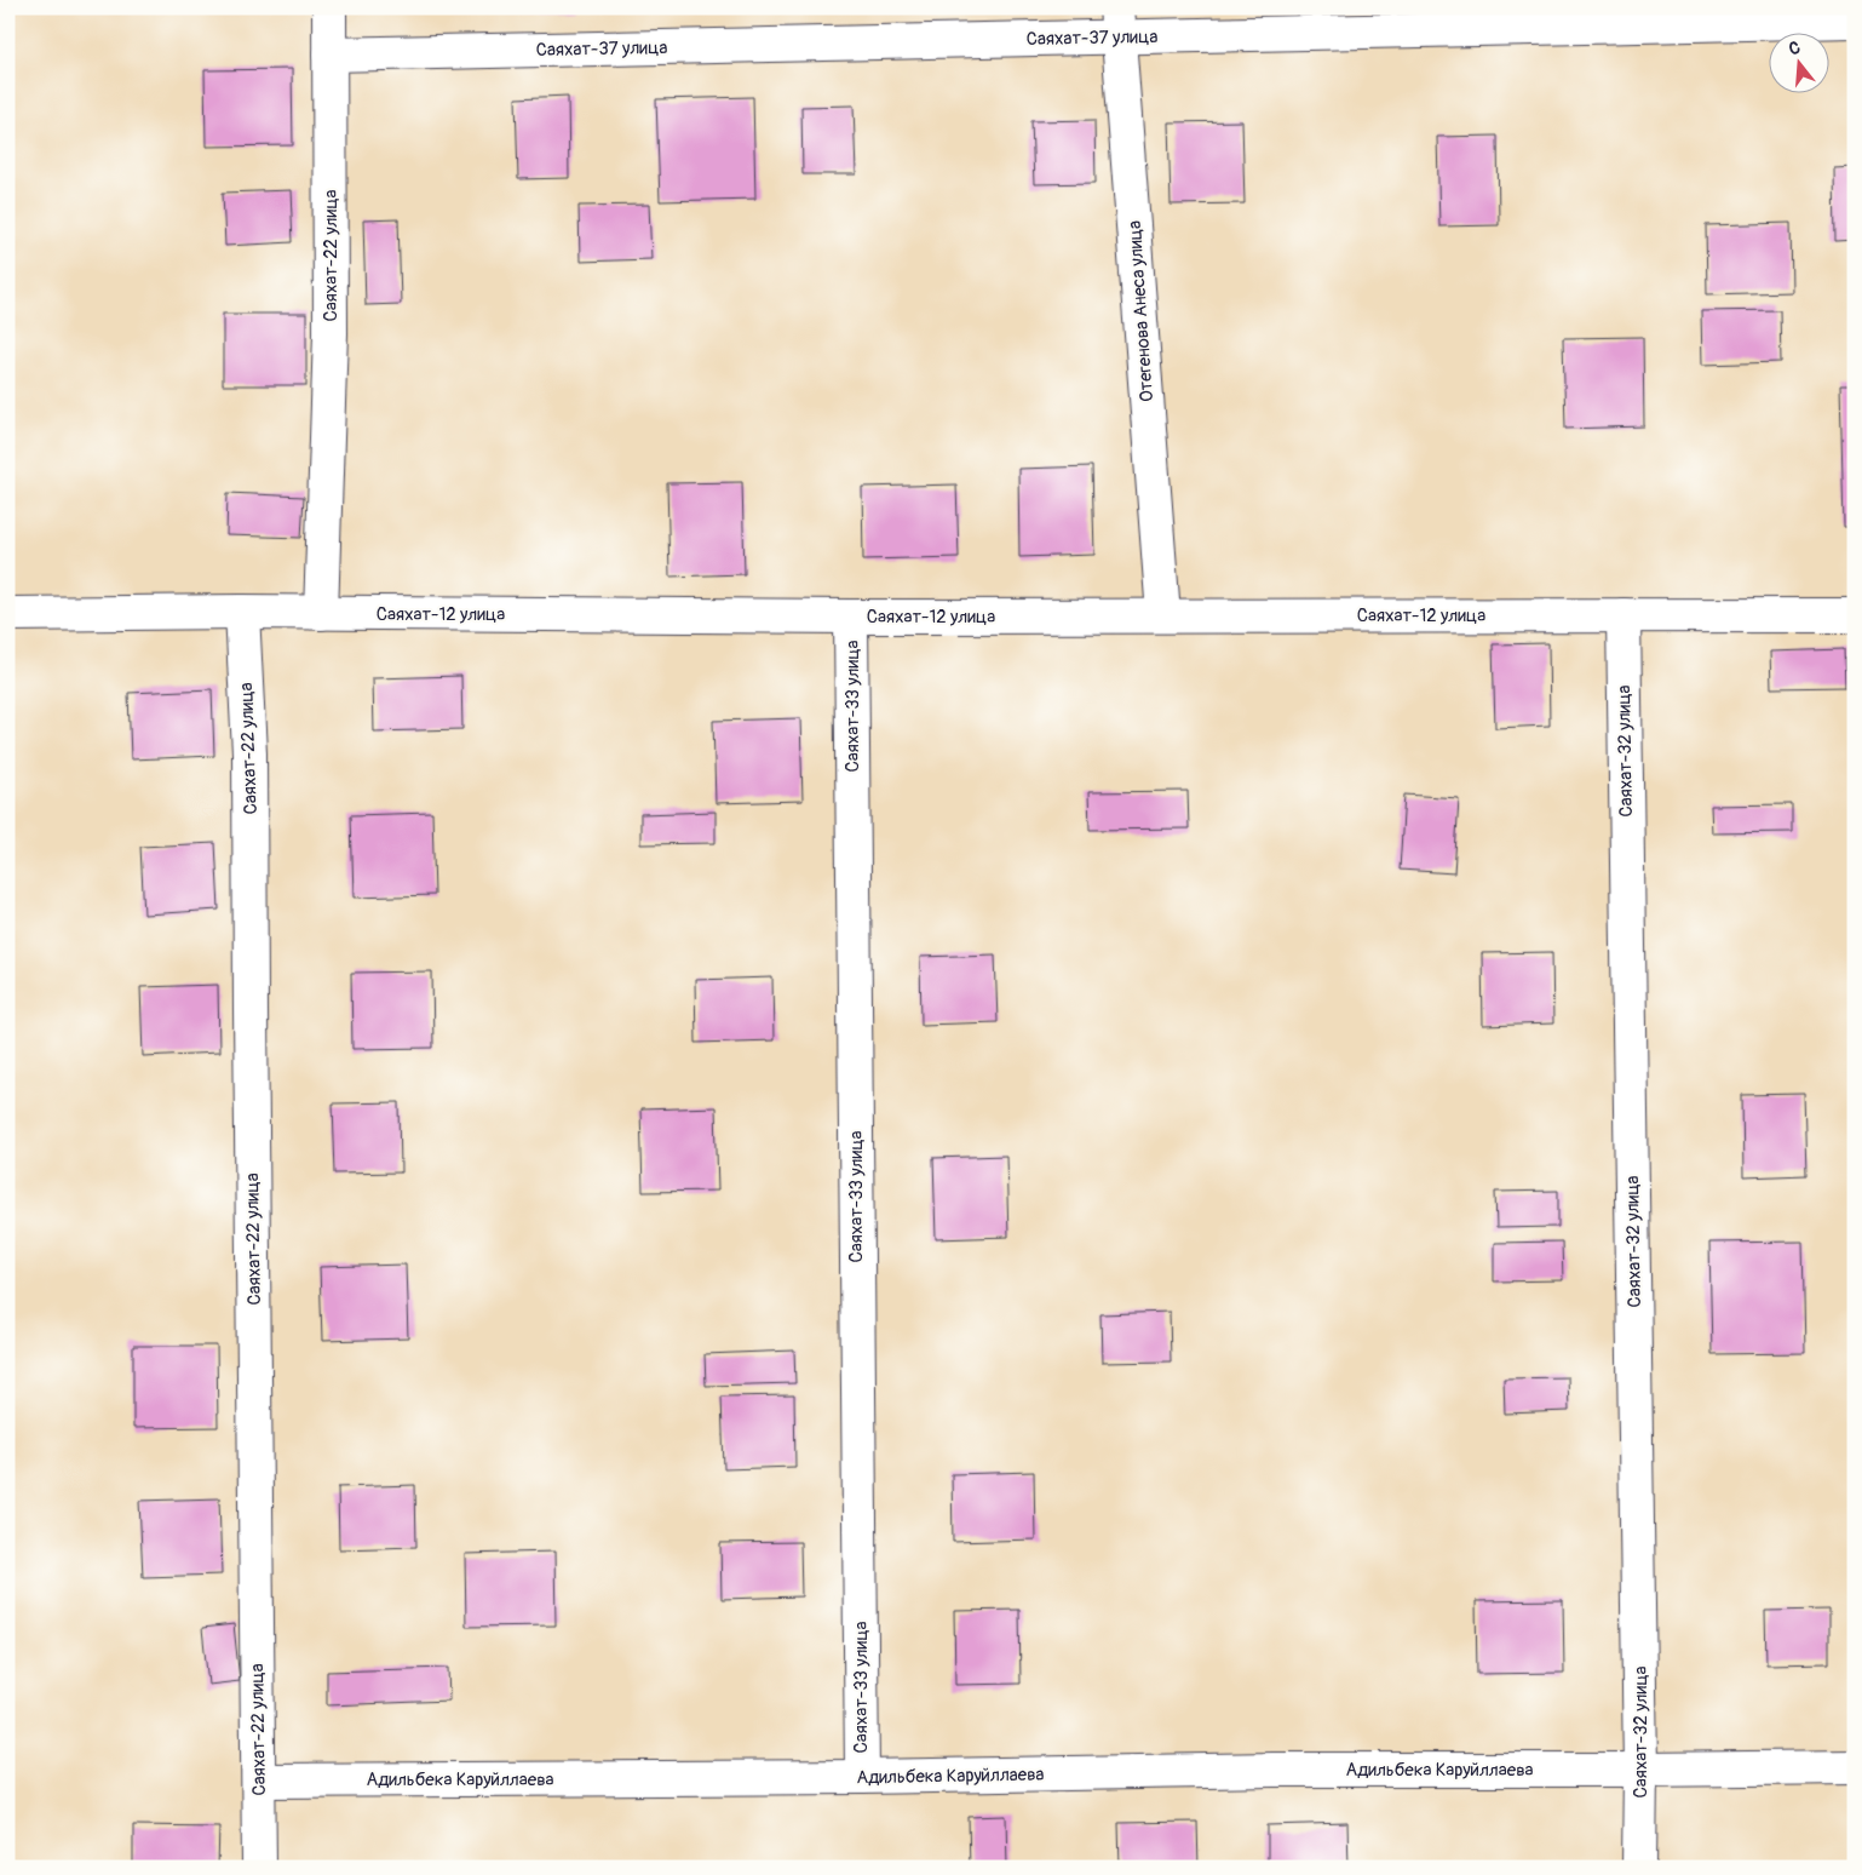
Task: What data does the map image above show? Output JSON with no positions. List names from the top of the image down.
{
  "streets": {
    "street": [
      "Саяхат-37 улица",
      "Саяхат-22 улица",
      "Отегенова Анеса улица",
      "Саяхат-12 улица",
      "Саяхат-33 улица",
      "Саяхат-32 улица",
      "Адильбека Каруйллаева"
    ]
  },
  "crossings": [
    ["Саяхат-37 улица", "Саяхат-22 улица"],
    ["Саяхат-37 улица", "Отегенова Анеса улица"],
    ["Саяхат-22 улица", "Саяхат-12 улица"],
    ["Саяхат-22 улица", "Адильбека Каруйллаева"],
    ["Отегенова Анеса улица", "Саяхат-12 улица"],
    ["Саяхат-12 улица", "Саяхат-33 улица"],
    ["Саяхат-12 улица", "Саяхат-32 улица"],
    ["Саяхат-33 улица", "Адильбека Каруйллаева"],
    ["Саяхат-32 улица", "Адильбека Каруйллаева"]
  ],
  "north": "top"
}
